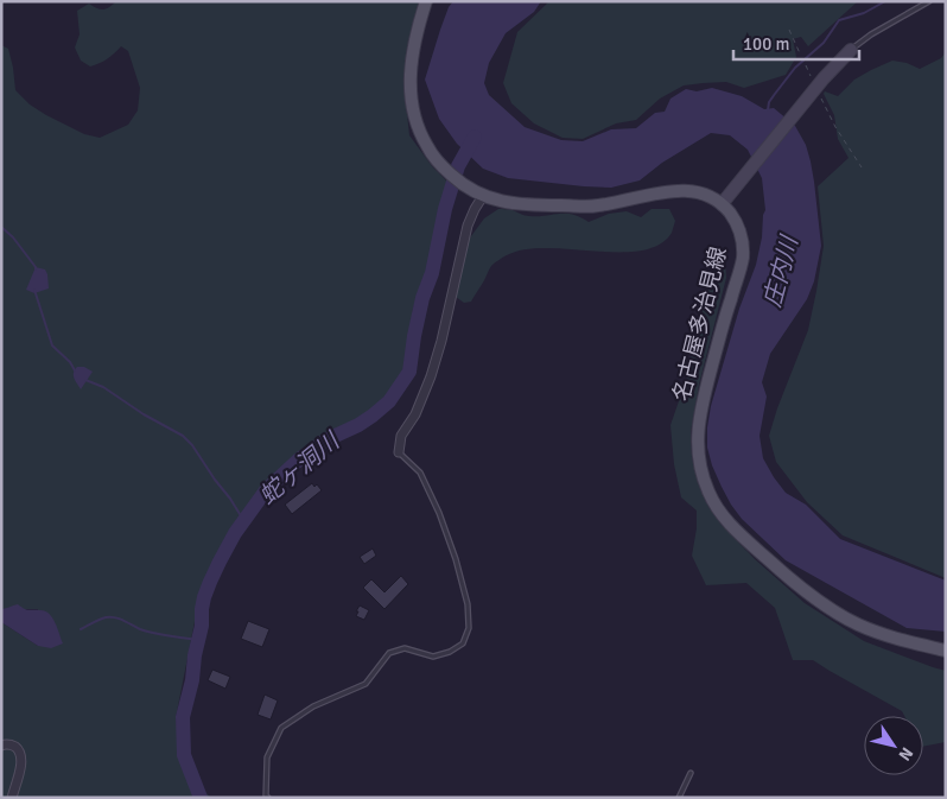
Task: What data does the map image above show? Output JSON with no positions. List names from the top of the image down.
{
  "streets": {
    "main road": ["名古屋多治見線"]
  },
  "water": ["庄内川", "蛇ヶ洞川"],
  "scale_bar": "100 m",
  "north": "bottom right"
}
